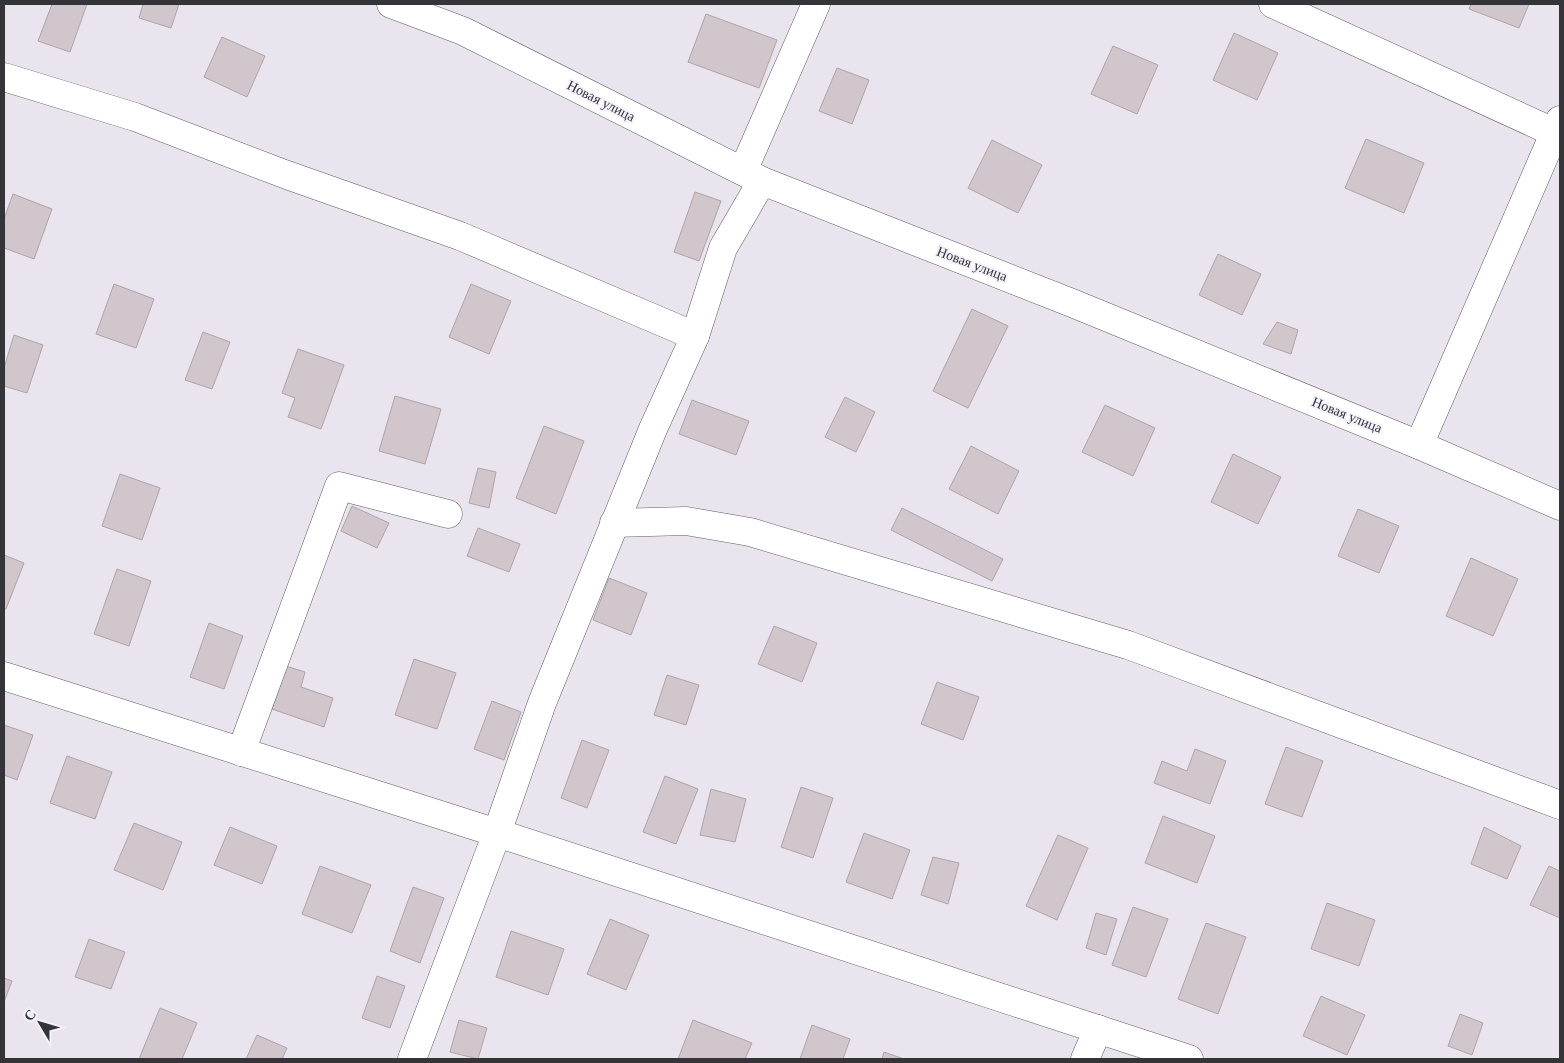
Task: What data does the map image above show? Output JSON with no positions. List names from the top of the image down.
{
  "streets": {
    "street": ["Новая улица"]
  },
  "north": "top left"
}
